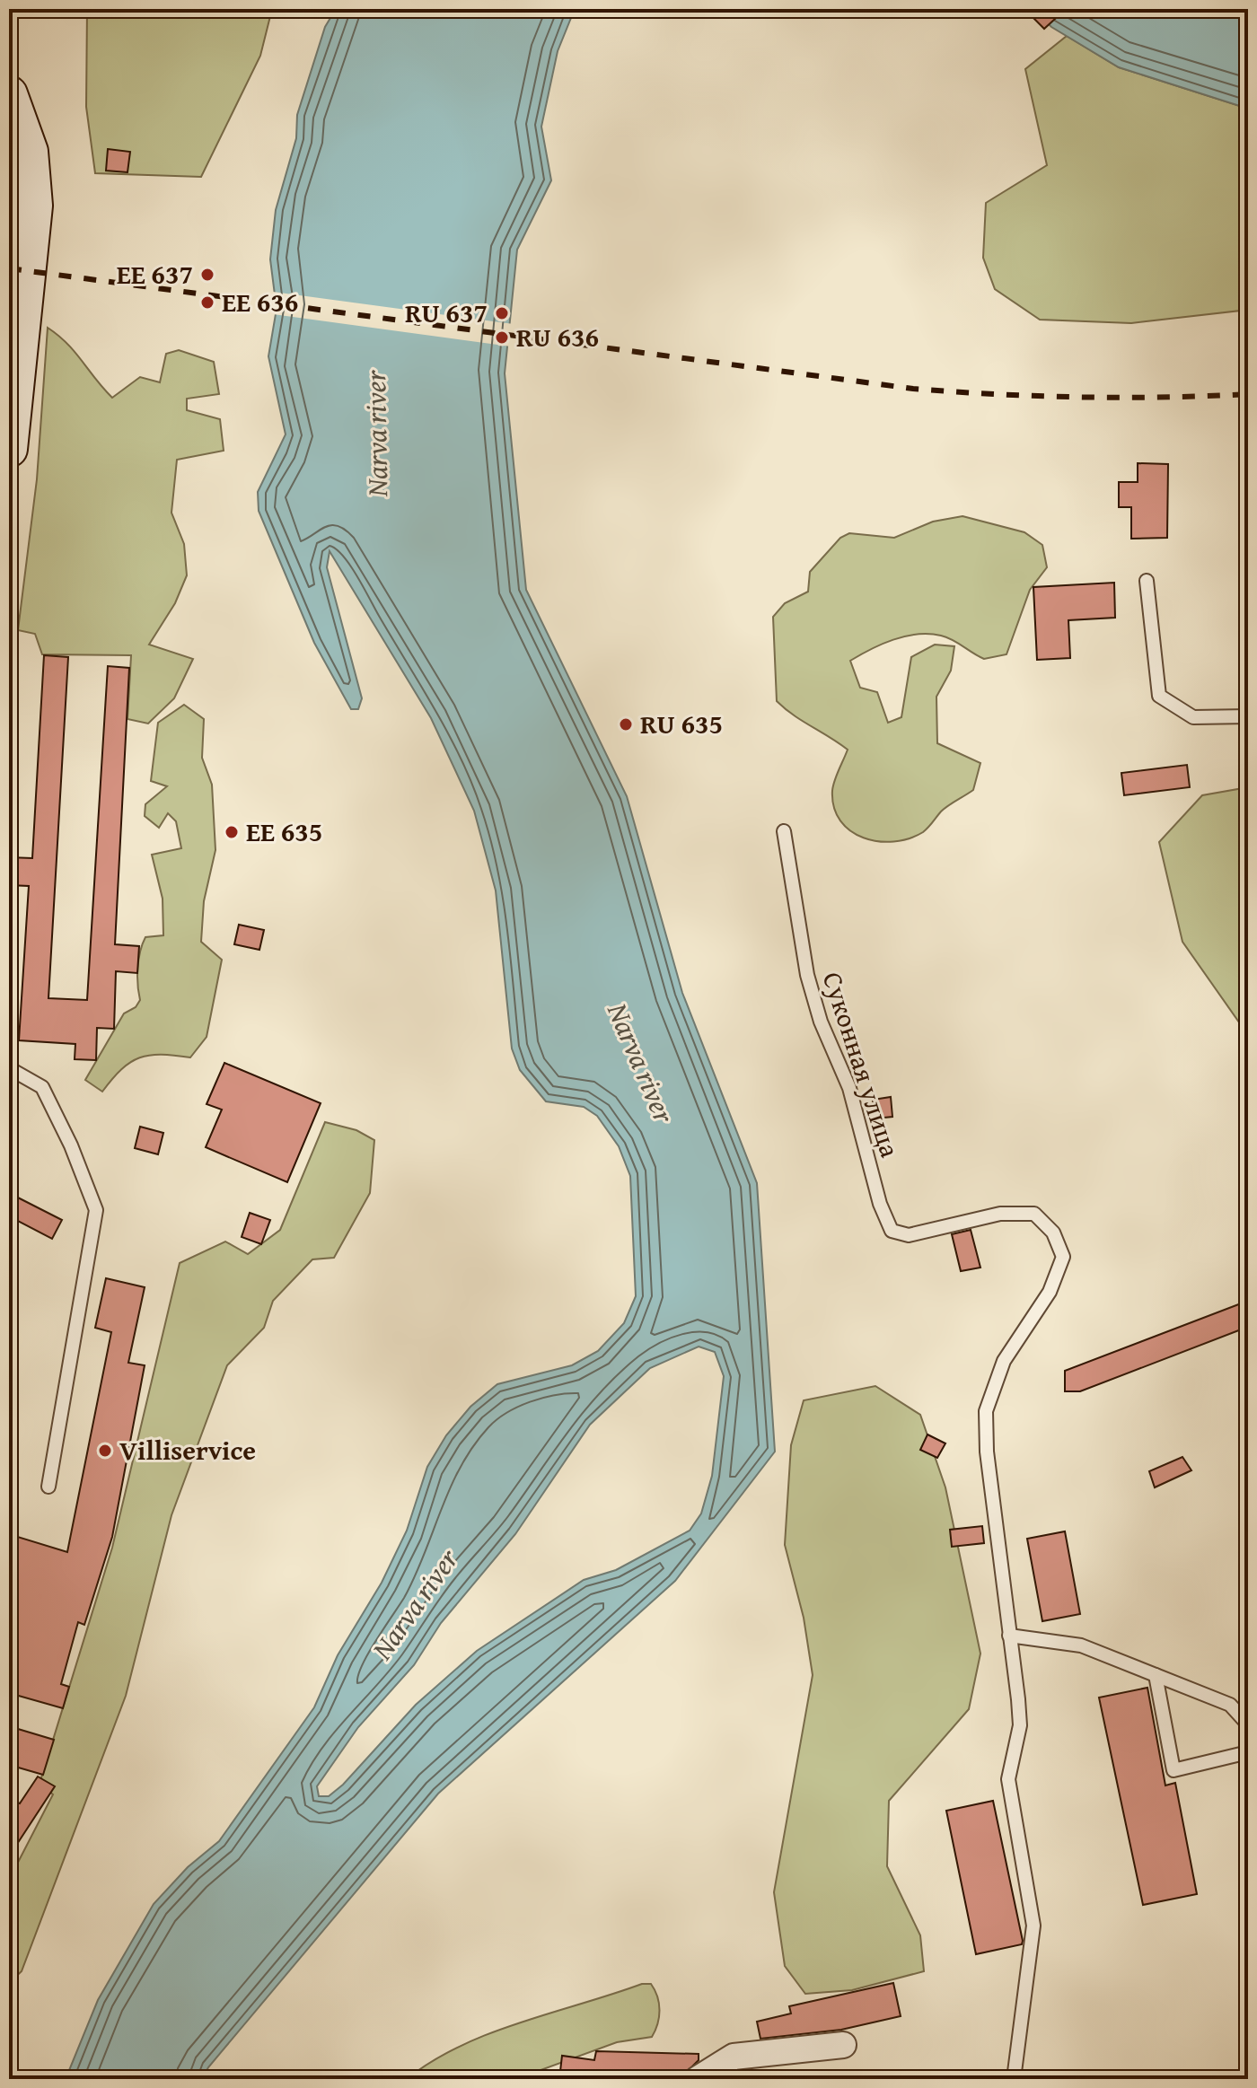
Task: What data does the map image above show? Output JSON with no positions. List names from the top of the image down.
{
  "streets": {
    "lane": ["Суконная улица"]
  },
  "water": ["Narva river"],
  "places": [
    "EE 637",
    "EE 636",
    "RU 637",
    "RU 636",
    "RU 635",
    "EE 635",
    "Villiservice"
  ]
}
